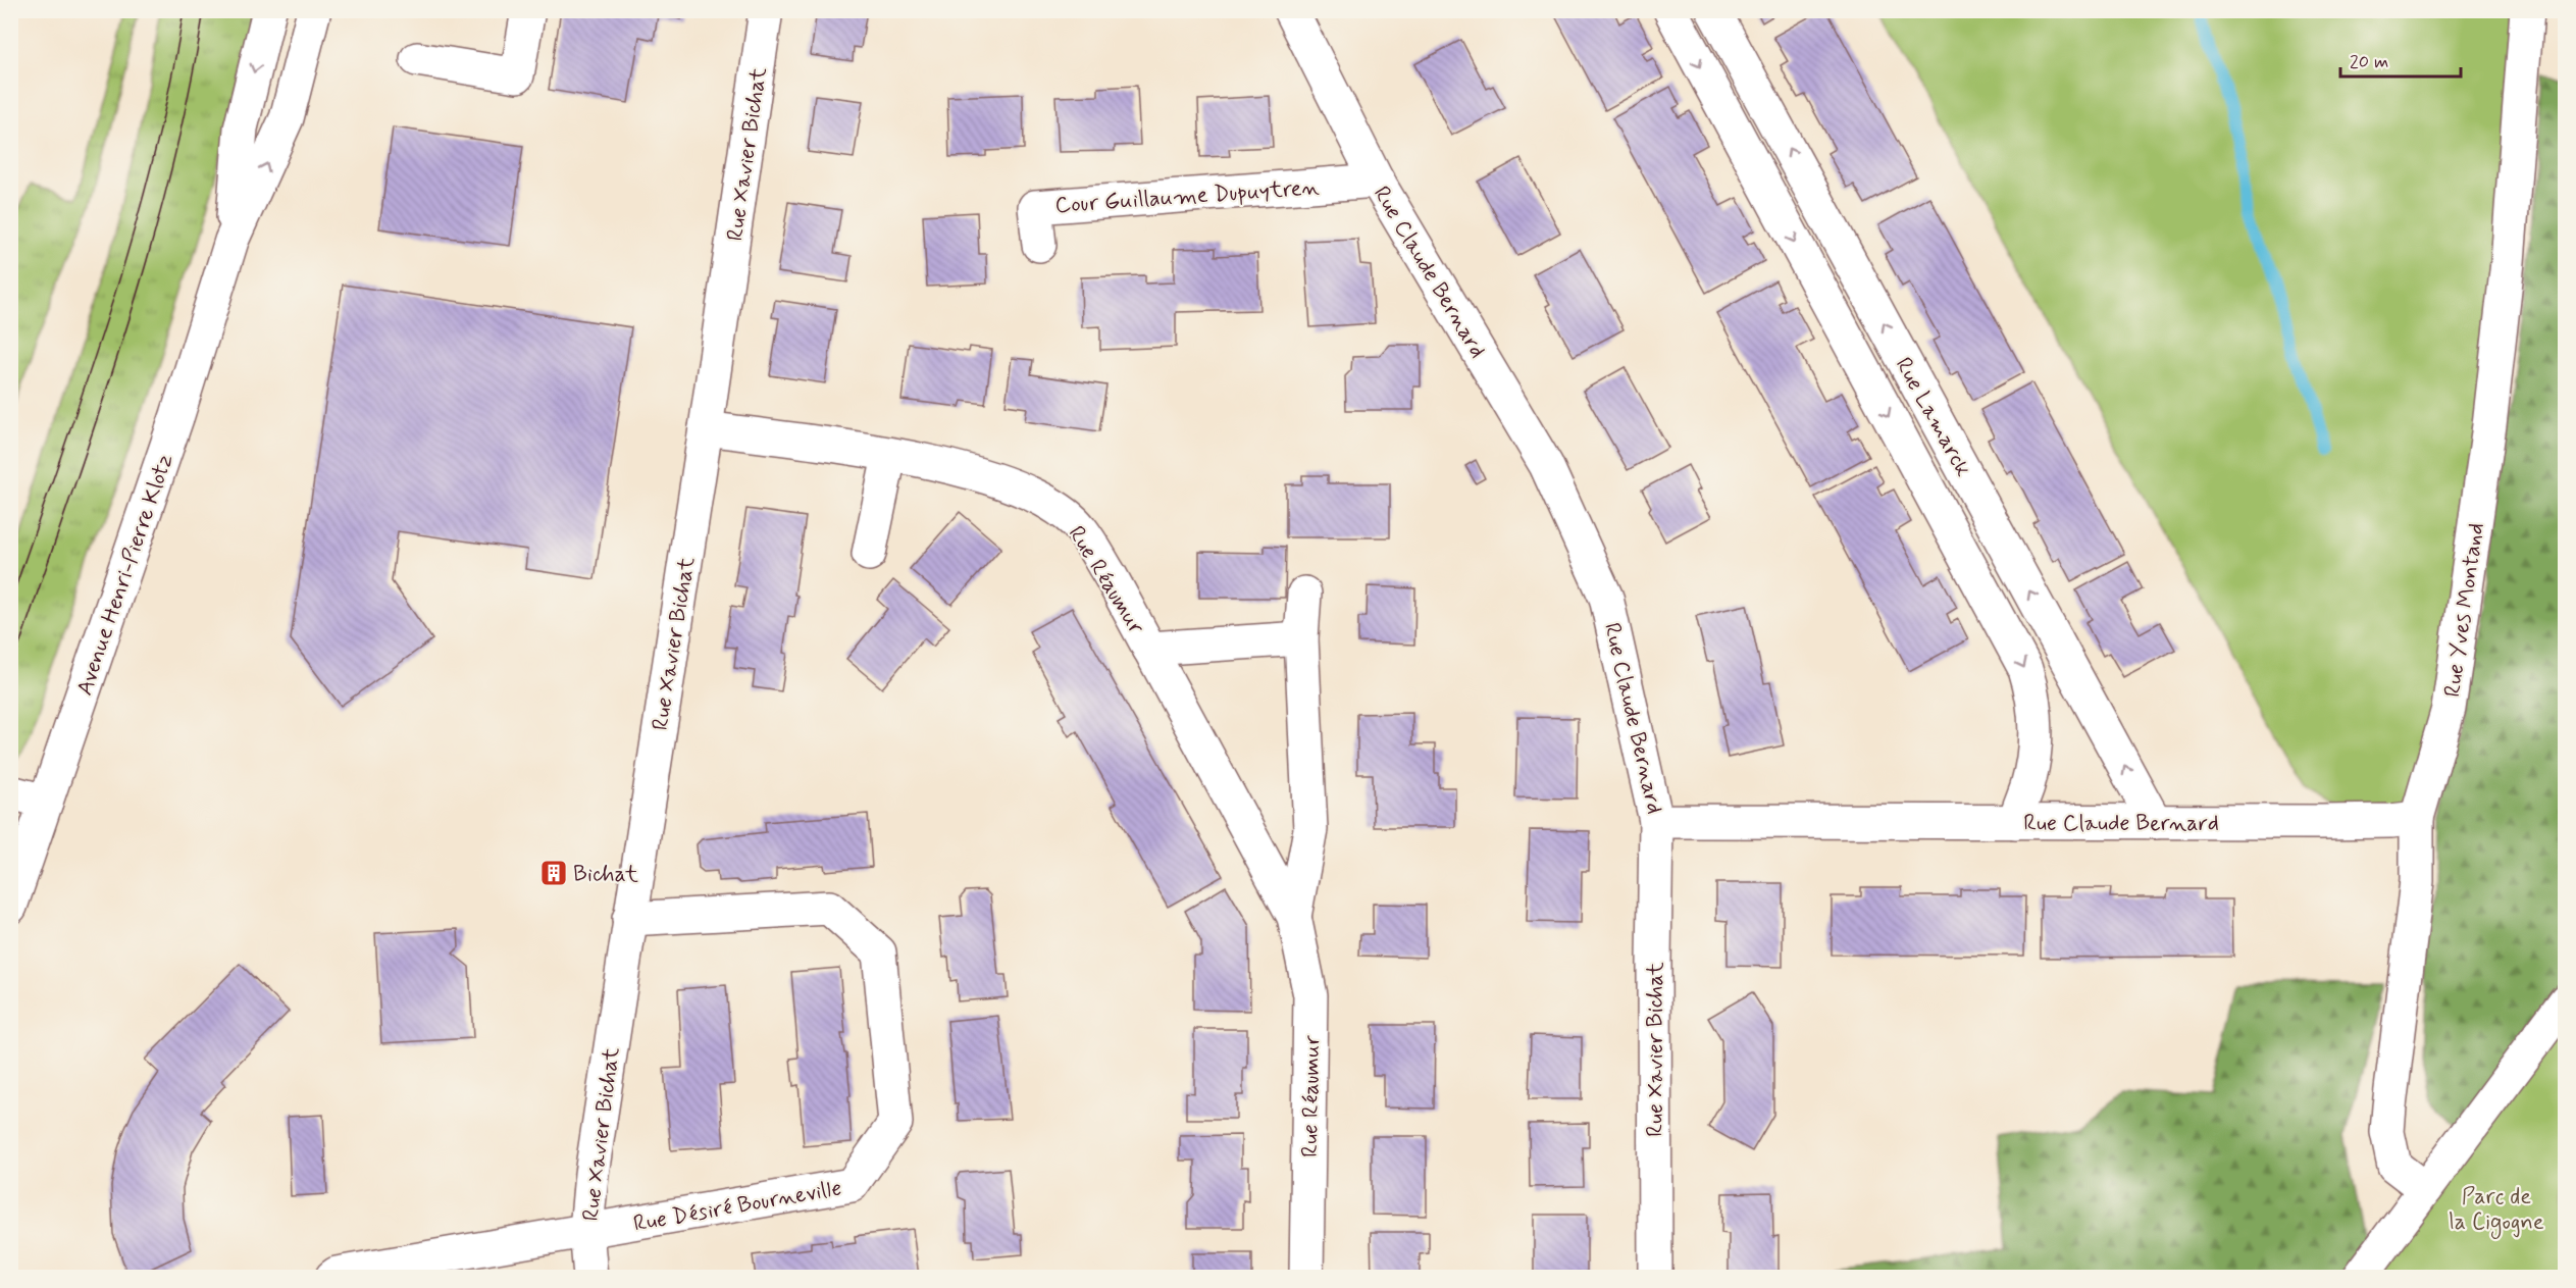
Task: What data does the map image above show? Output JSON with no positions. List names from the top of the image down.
{
  "streets": {
    "street": [
      "Rue Xavier Bichat",
      "Cour Guillaume Dupuytren",
      "Rue Claude Bernard",
      "Rue Lamarck",
      "Avenue Henri-Pierre Klotz",
      "Rue Réaumur",
      "Rue Yves Montand",
      "Rue Désiré Bourneville"
    ]
  },
  "crossings": [
    ["Rue Xavier Bichat", "Rue Claude Bernard"],
    ["Rue Xavier Bichat", "Rue Réaumur"],
    ["Rue Xavier Bichat", "Rue Désiré Bourneville"],
    ["Cour Guillaume Dupuytren", "Rue Claude Bernard"],
    ["Rue Claude Bernard", "Rue Lamarck"],
    ["Rue Claude Bernard", "Rue Yves Montand"]
  ],
  "parks": ["Parc de la Cigogne"],
  "places": {
    "building": ["Bichat"]
  },
  "scale_bar": "20 m"
}
